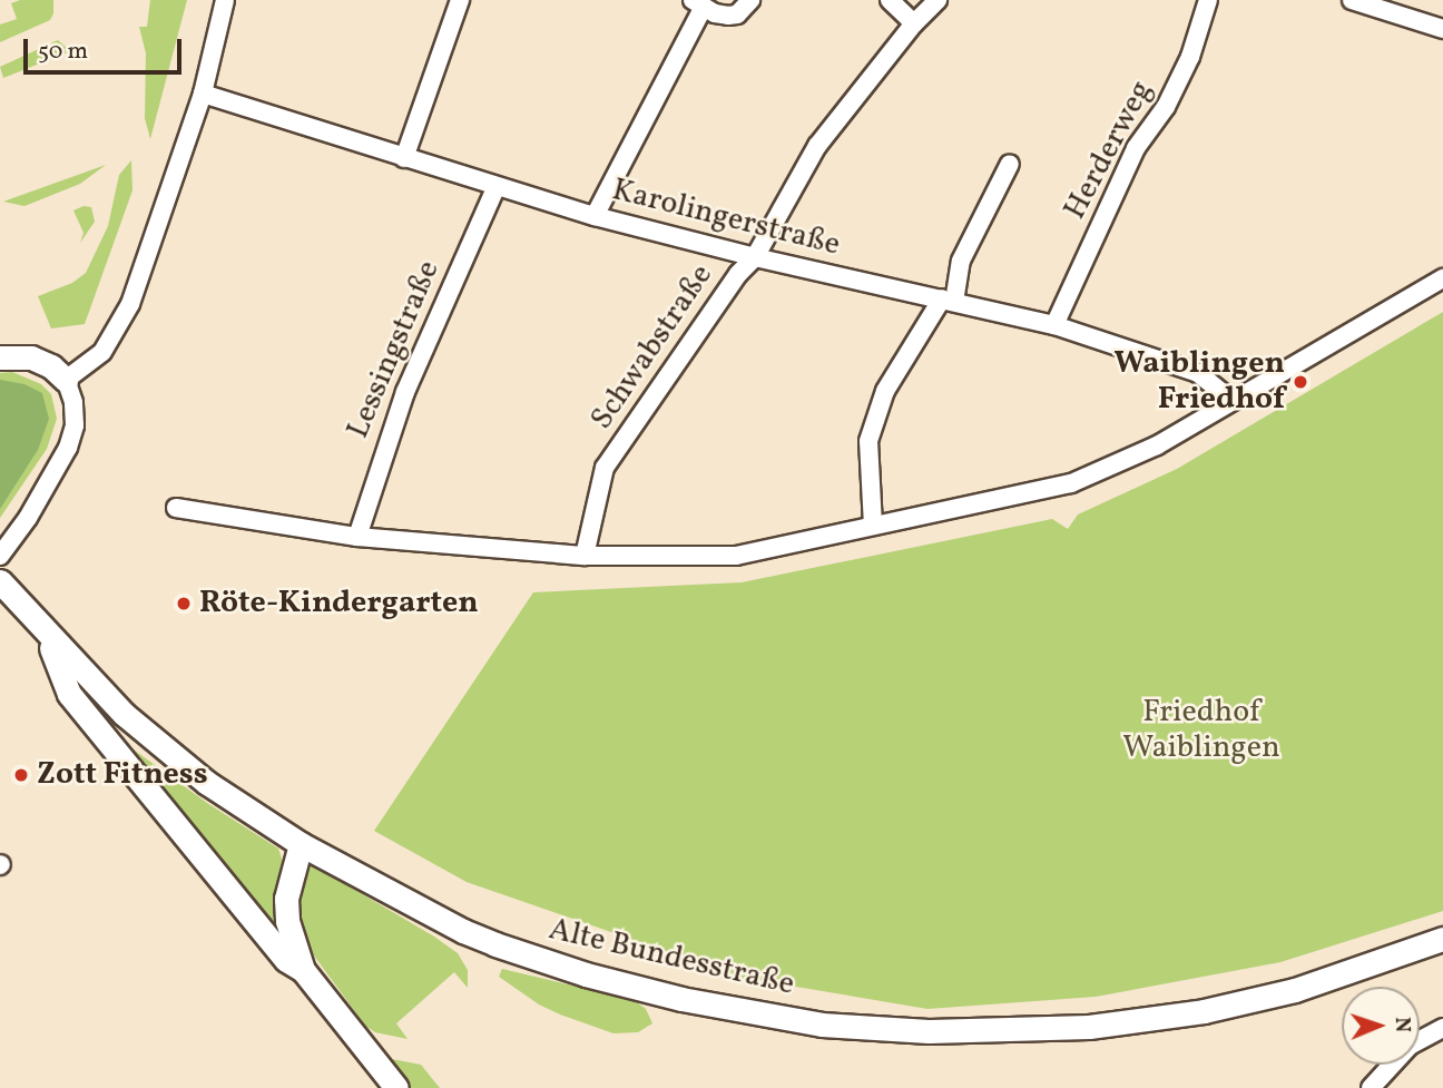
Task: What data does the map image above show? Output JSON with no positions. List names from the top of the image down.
{
  "streets": {
    "main road": ["Alte Bundesstraße"],
    "street": [
      "Herderweg",
      "Karolingerstraße",
      "Schwabstraße",
      "Lessingstraße"
    ]
  },
  "crossings": [
    ["Herderweg", "Karolingerstraße"],
    ["Karolingerstraße", "Schwabstraße"],
    ["Karolingerstraße", "Lessingstraße"]
  ],
  "parks": ["Friedhof Waiblingen"],
  "places": ["Waiblingen Friedhof", "Röte-Kindergarten", "Zott Fitness"],
  "scale_bar": "50 m",
  "north": "right"
}
